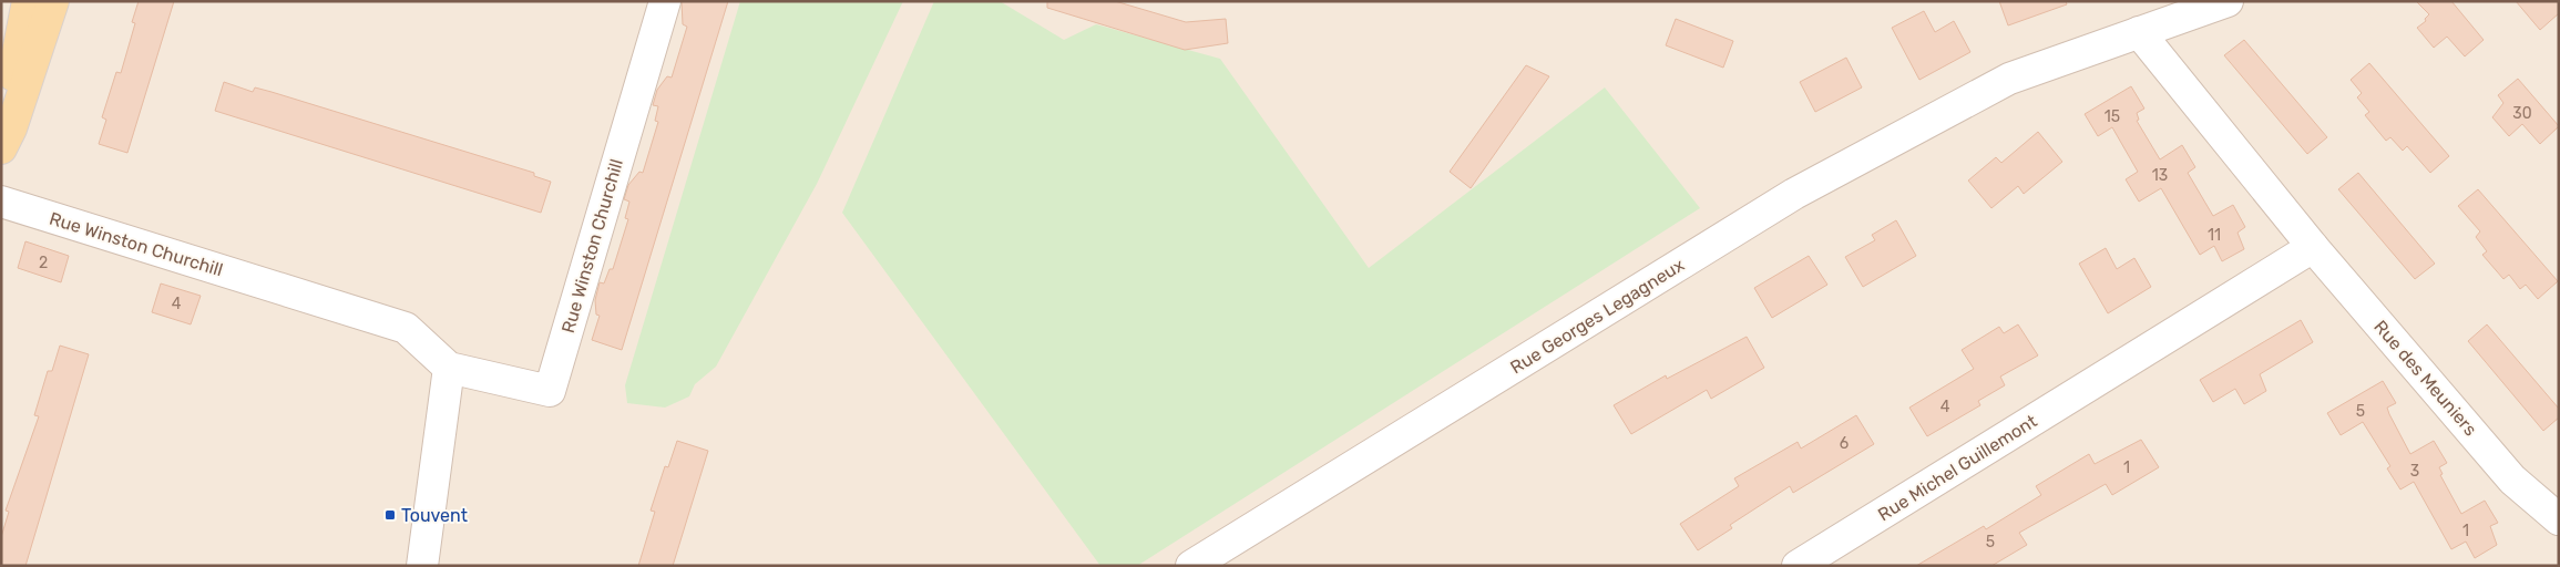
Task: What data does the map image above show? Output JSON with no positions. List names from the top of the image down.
{
  "streets": {
    "street": [
      "Rue Winston Churchill",
      "Rue Georges Legagneux",
      "Rue des Meuniers",
      "Rue Michel Guillemont"
    ]
  },
  "crossings": [
    ["Rue Georges Legagneux", "Rue des Meuniers"],
    ["Rue des Meuniers", "Rue Michel Guillemont"]
  ],
  "places": {
    "transit": ["Touvent"]
  },
  "house_numbers": [
    "30",
    "15",
    "13",
    "11",
    "2",
    "4",
    "4",
    "5",
    "6",
    "1",
    "3",
    "1",
    "5"
  ]
}
